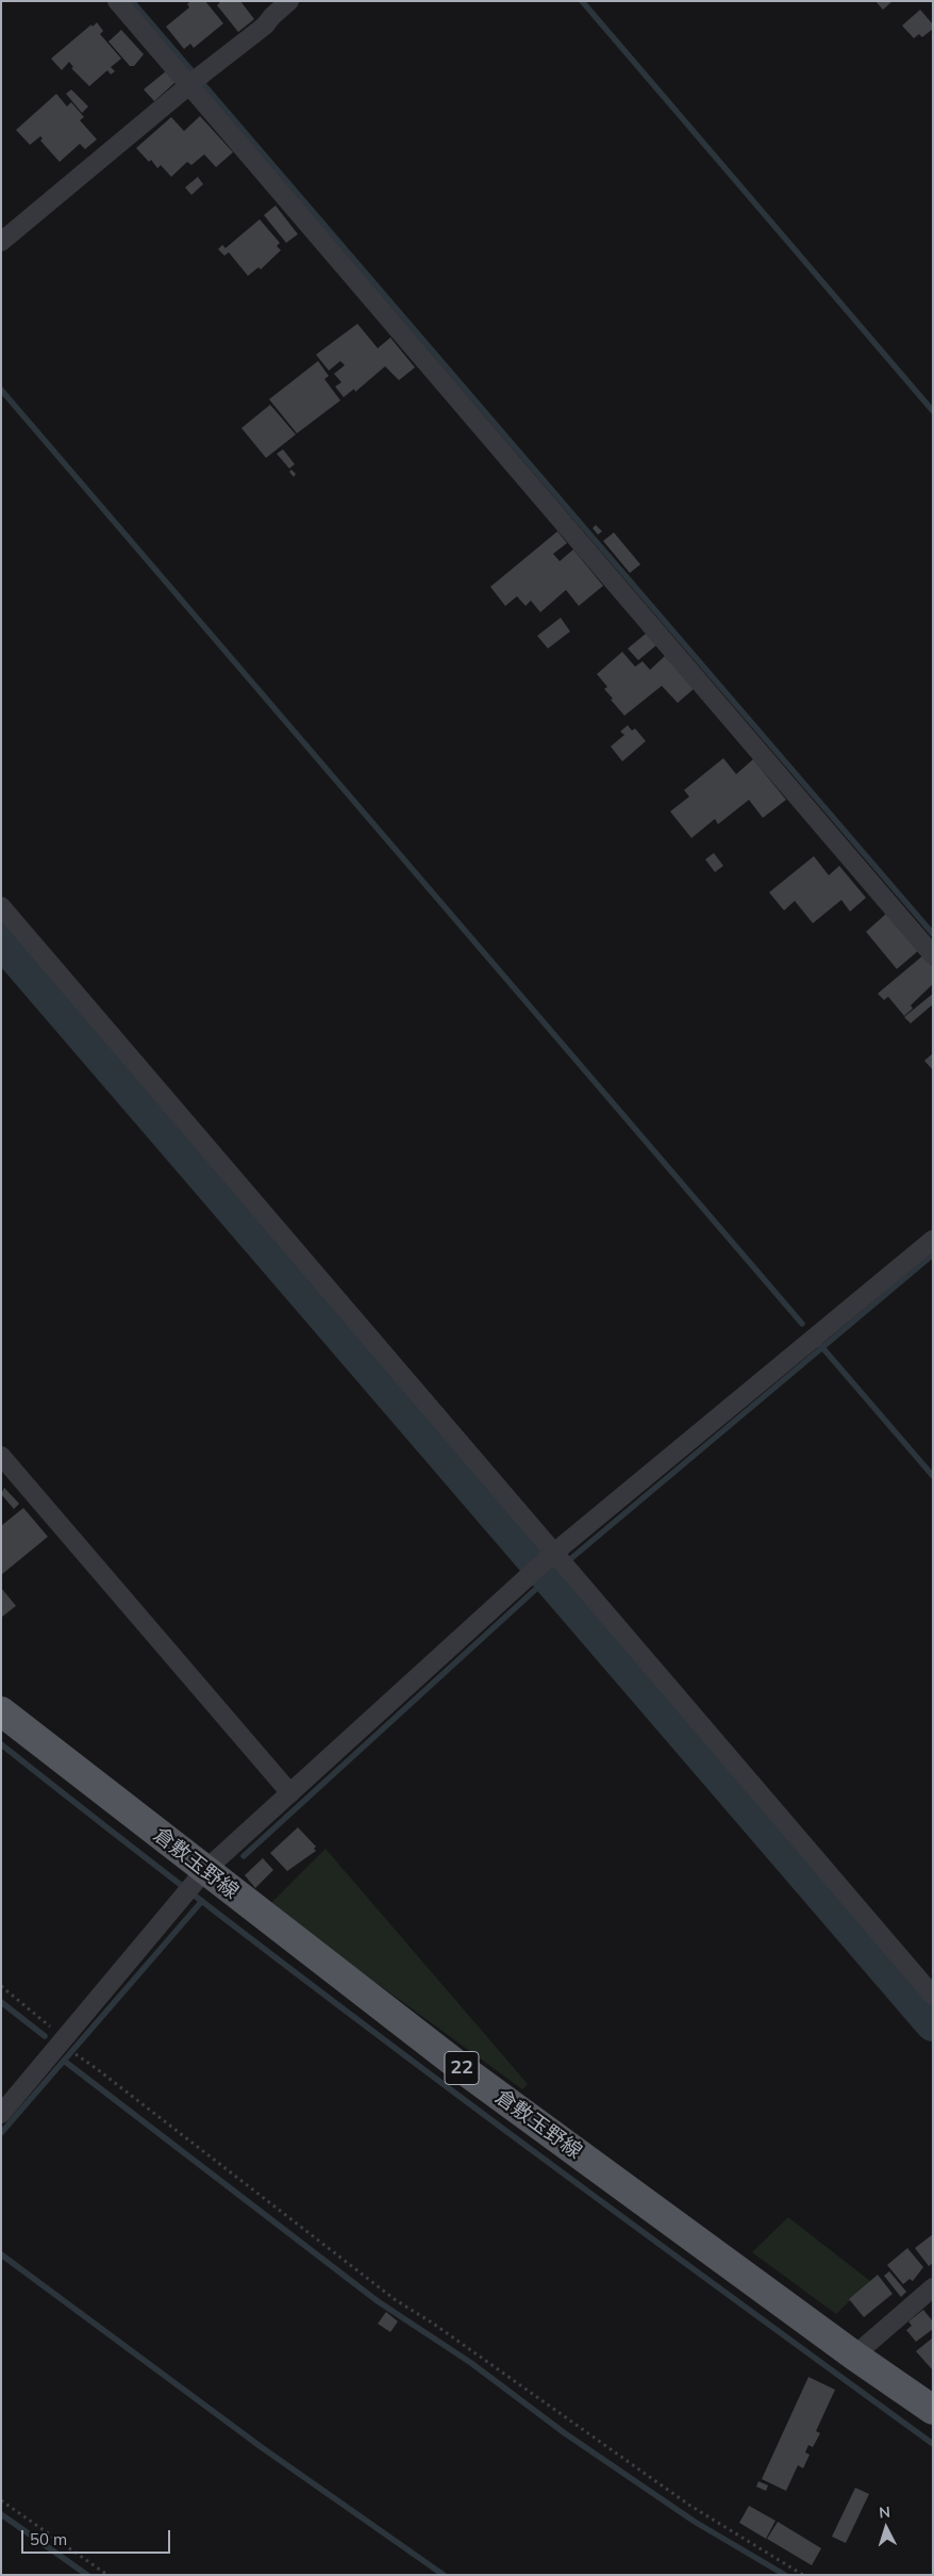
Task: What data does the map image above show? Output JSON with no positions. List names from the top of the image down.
{
  "streets": {
    "main road": ["倉敷玉野線", "22"]
  },
  "scale_bar": "50 m",
  "north": "top"
}
